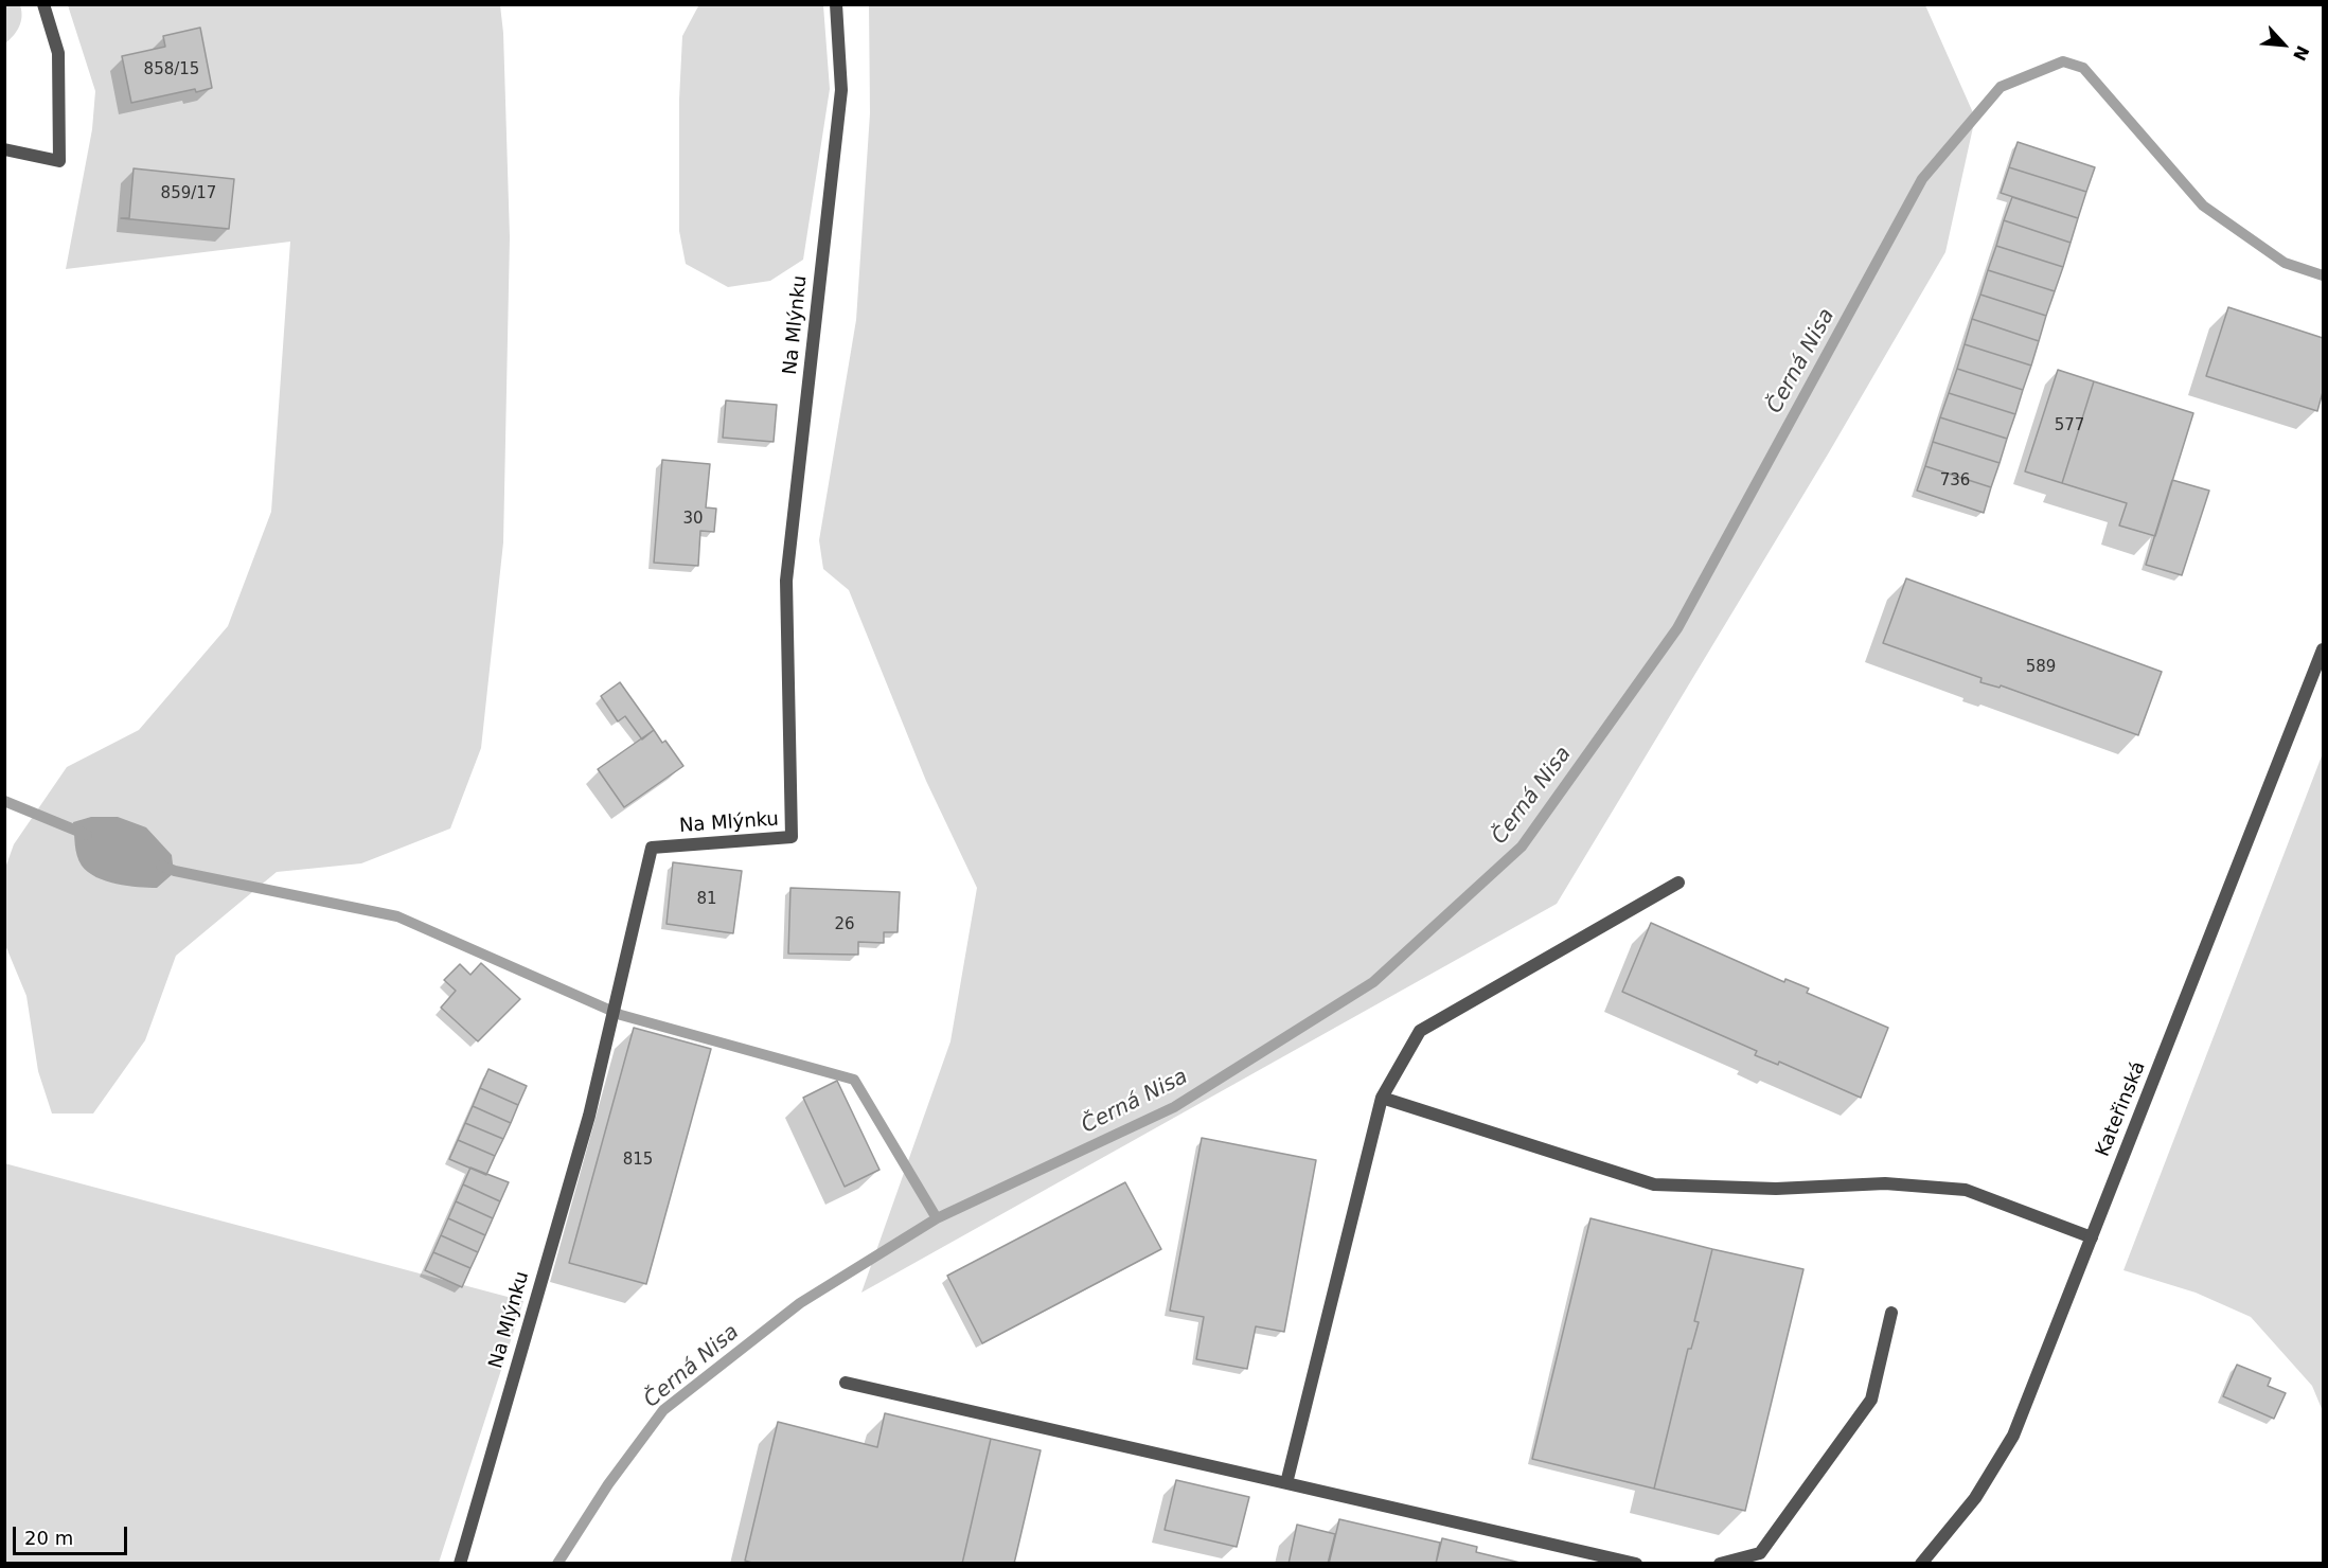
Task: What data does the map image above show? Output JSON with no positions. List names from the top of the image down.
{
  "streets": {
    "street": ["Na Mlýnku", "Kateřinská"]
  },
  "water": ["Černá Nisa"],
  "house_numbers": [
    "858/15",
    "859/17",
    "577",
    "736",
    "30",
    "589",
    "81",
    "26",
    "815"
  ],
  "scale_bar": "20 m",
  "north": "bottom right"
}
